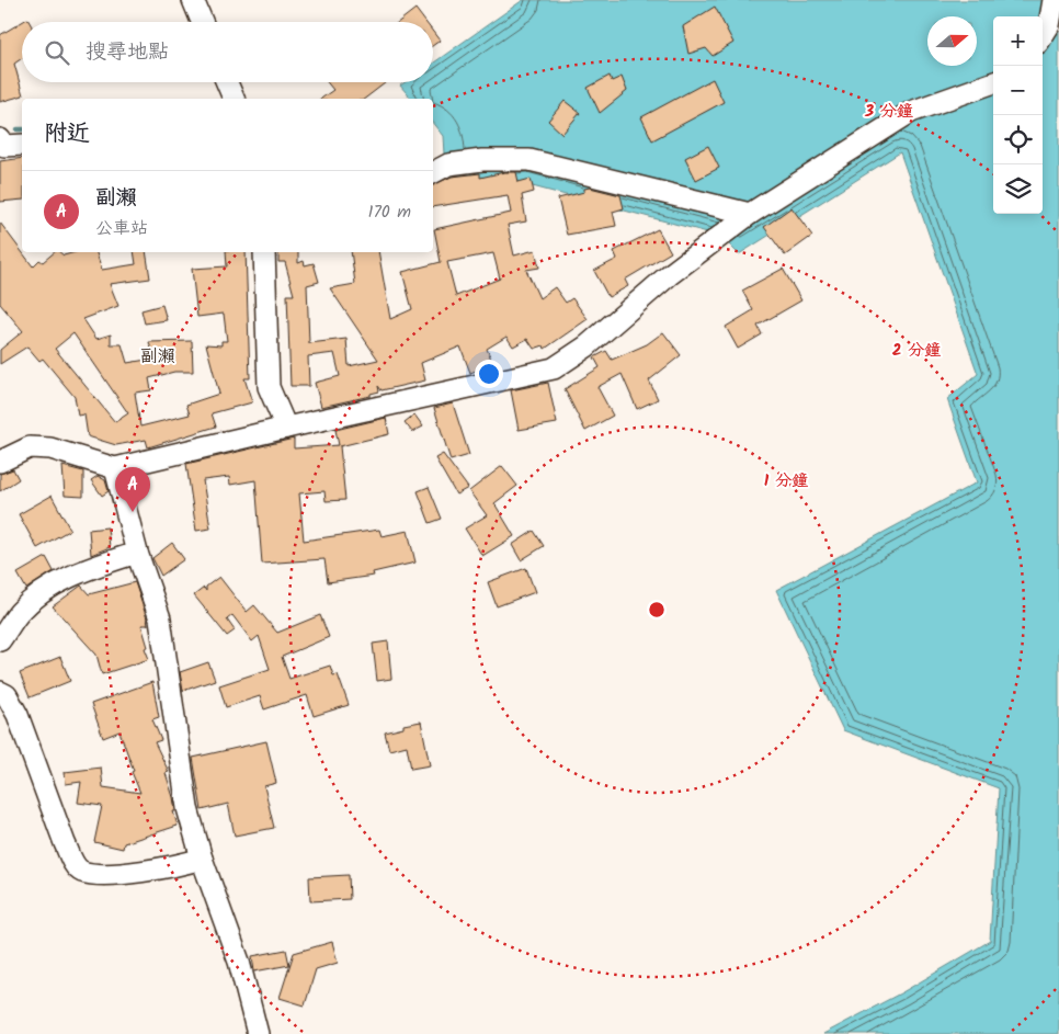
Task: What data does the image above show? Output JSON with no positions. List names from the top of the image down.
{
  "districts": ["副瀨"],
  "north": "right",
  "page": {
    "map_buttons": ["+", "−"],
    "search": "搜尋地點",
    "heading": "附近",
    "list": [
      {
        "mark": "A",
        "name": "副瀨",
        "note": "公車站",
        "value": "170 m"
      }
    ],
    "pins": "A"
  },
  "rings": ["3 分鐘", "2 分鐘", "1 分鐘"]
}
